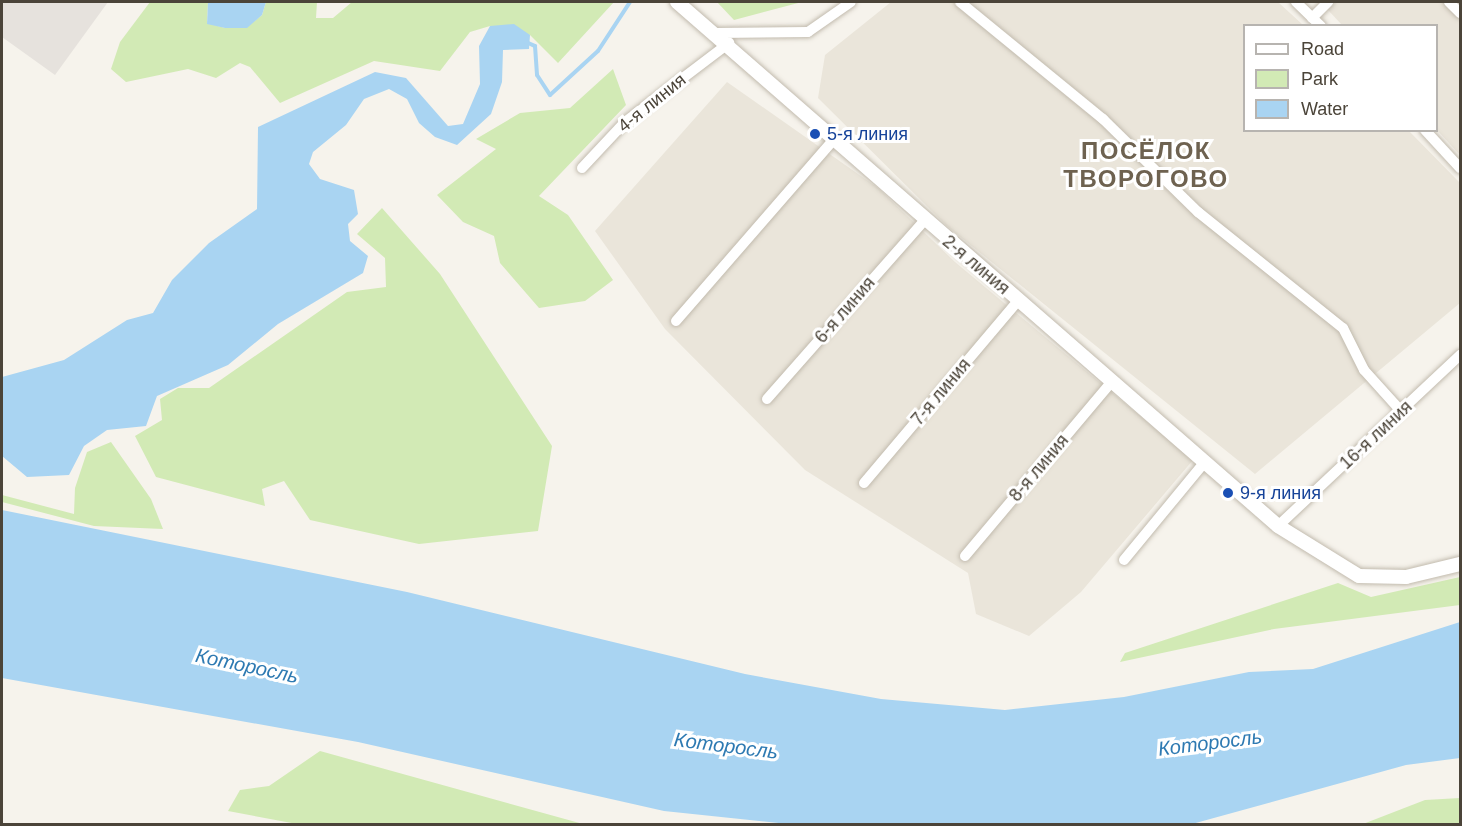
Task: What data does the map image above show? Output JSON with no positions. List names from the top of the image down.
{
  "streets": {
    "street": [
      "4-я линия",
      "2-я линия",
      "6-я линия",
      "7-я линия",
      "16-я линия",
      "8-я линия"
    ]
  },
  "crossings": [
    ["4-я линия", "2-я линия"],
    ["2-я линия", "6-я линия"],
    ["2-я линия", "7-я линия"],
    ["2-я линия", "16-я линия"],
    ["2-я линия", "8-я линия"]
  ],
  "districts": ["ПОСЁЛОК ТВОРОГОВО"],
  "water": ["Которосль"],
  "places": ["5-я линия", "9-я линия"],
  "legend": ["Road", "Park", "Water"]
}
